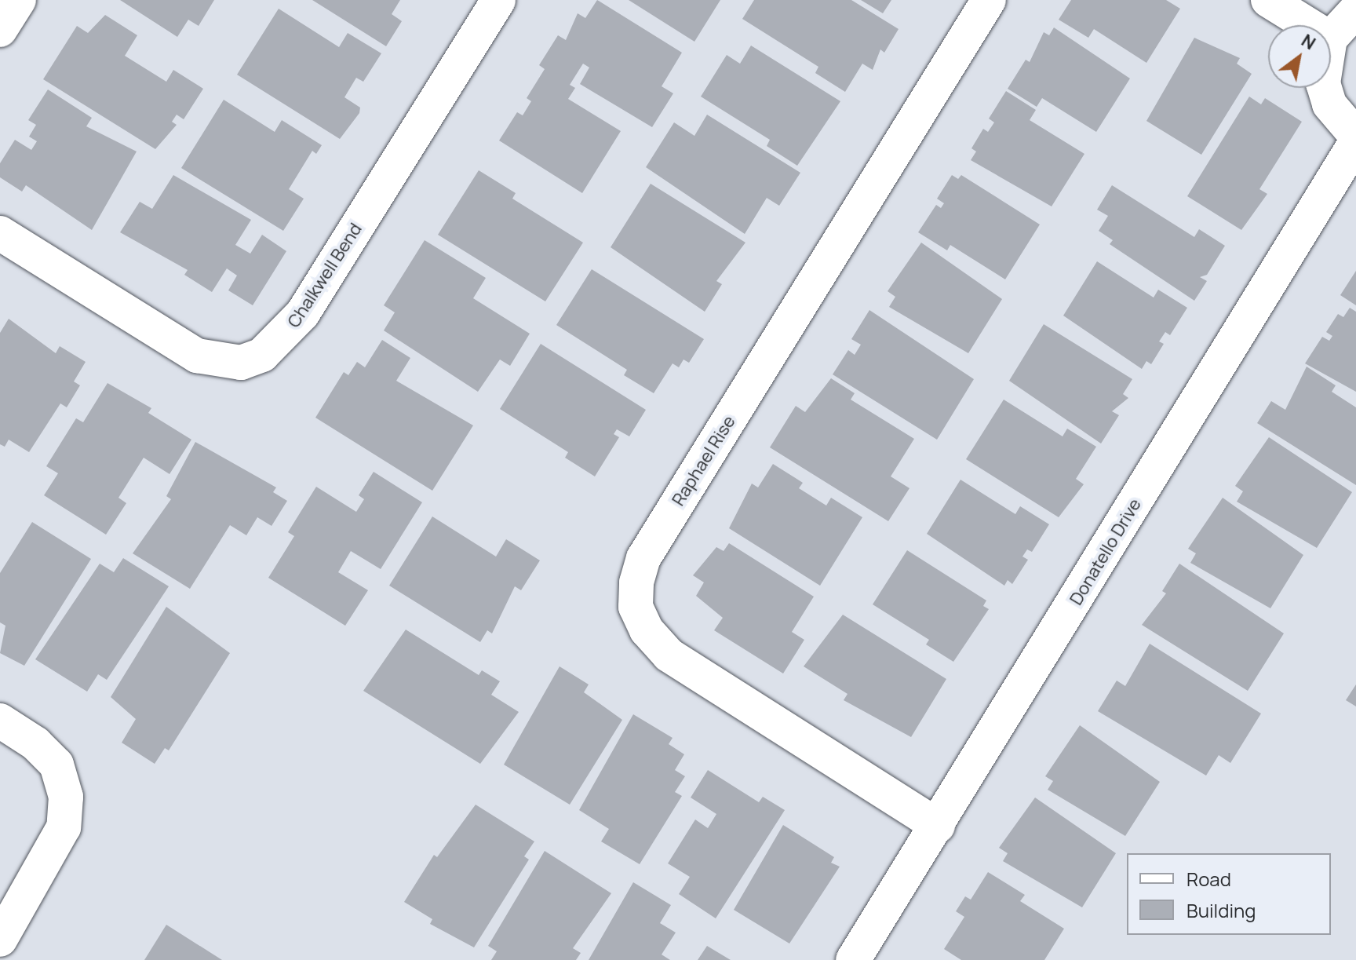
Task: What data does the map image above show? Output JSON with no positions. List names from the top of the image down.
{
  "streets": {
    "street": ["Chalkwell Bend", "Raphael Rise", "Donatello Drive"]
  },
  "crossings": [
    ["Raphael Rise", "Donatello Drive"]
  ],
  "legend": ["Road", "Building"],
  "north": "top right"
}
